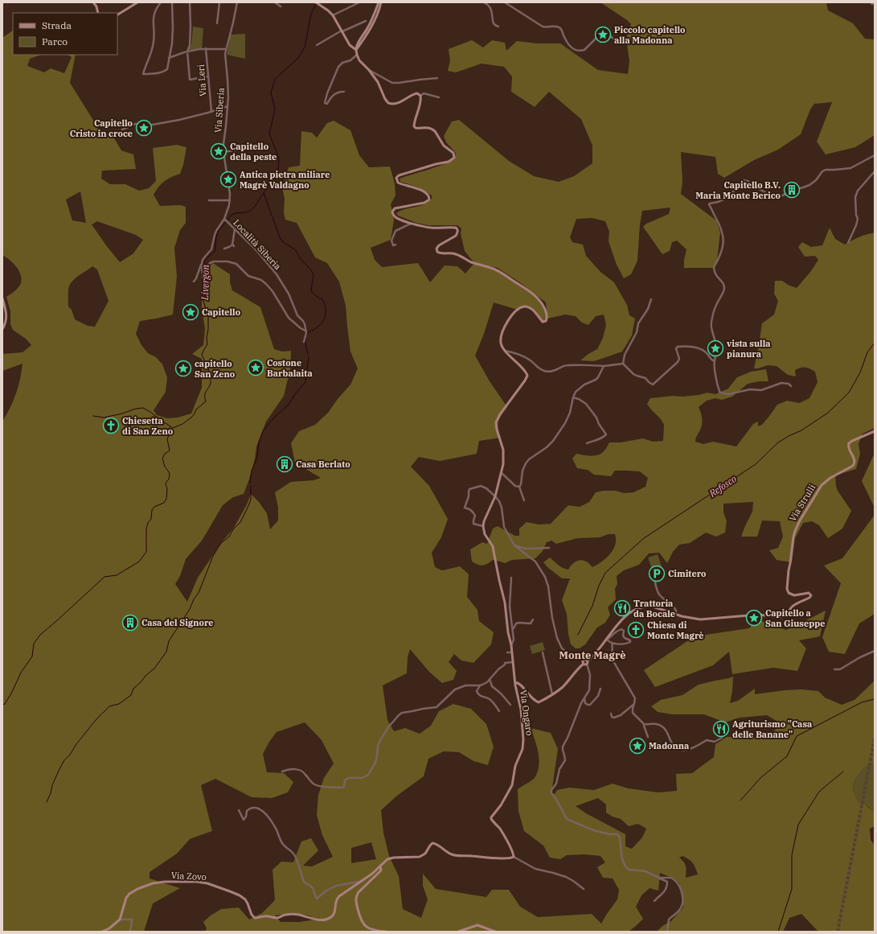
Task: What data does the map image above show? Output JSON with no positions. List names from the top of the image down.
{
  "streets": {
    "main road": ["Via Strulli", "Via Ongaro", "Via Zovo"],
    "street": ["Via Leri", "Via Siberia", "Località Siberia"]
  },
  "crossings": [
    ["Via Siberia", "Località Siberia"]
  ],
  "districts": ["Monte Magrè"],
  "water": ["Livergon", "Refosco"],
  "places": {
    "place": [
      "Piccolo capitello alla Madonna",
      "Capitello Cristo in croce",
      "Capitello della peste",
      "Antica pietra miliare Magrè Valdagno",
      "Capitello",
      "vista sulla pianura",
      "Costone Barbalaita",
      "capitello San Zeno",
      "Capitello a San Giuseppe",
      "Madonna"
    ],
    "building": ["Capitello B.V. Maria Monte Berico", "Casa Berlato", "Casa del Signore"],
    "church": ["Chiesetta di San Zeno", "Chiesa di Monte Magrè"],
    "parking": ["Cimitero"],
    "restaurant": ["Trattoria da Bocale", "Agriturismo \"Casa delle Banane\""]
  },
  "legend": ["Strada", "Parco"]
}
